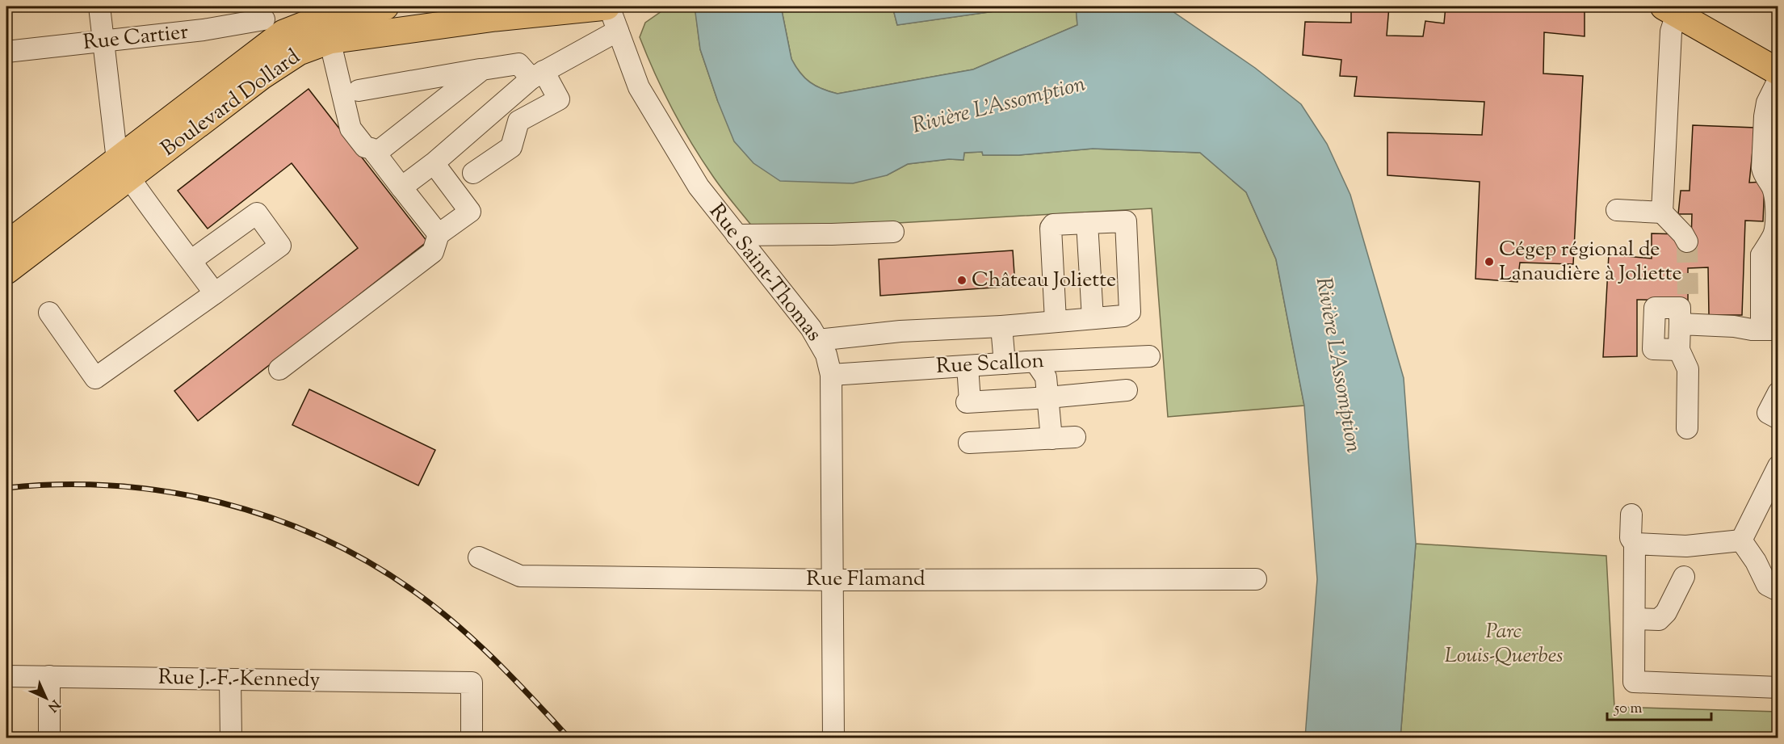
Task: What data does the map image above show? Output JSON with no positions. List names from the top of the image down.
{
  "streets": {
    "main road": ["Boulevard Dollard"],
    "street": [
      "Rue Cartier",
      "Rue Saint-Thomas",
      "Rue Scallon",
      "Rue Flamand",
      "Rue J.-F.-Kennedy"
    ]
  },
  "crossings": [
    ["Boulevard Dollard", "Rue Saint-Thomas"],
    ["Rue Saint-Thomas", "Rue Scallon"],
    ["Rue Saint-Thomas", "Rue Flamand"]
  ],
  "water": ["Rivière L'Assomption"],
  "parks": ["Parc Louis-Querbes"],
  "places": ["Cégep régional de Lanaudière à Joliette", "Château Joliette"],
  "scale_bar": "50 m",
  "north": "bottom right"
}
